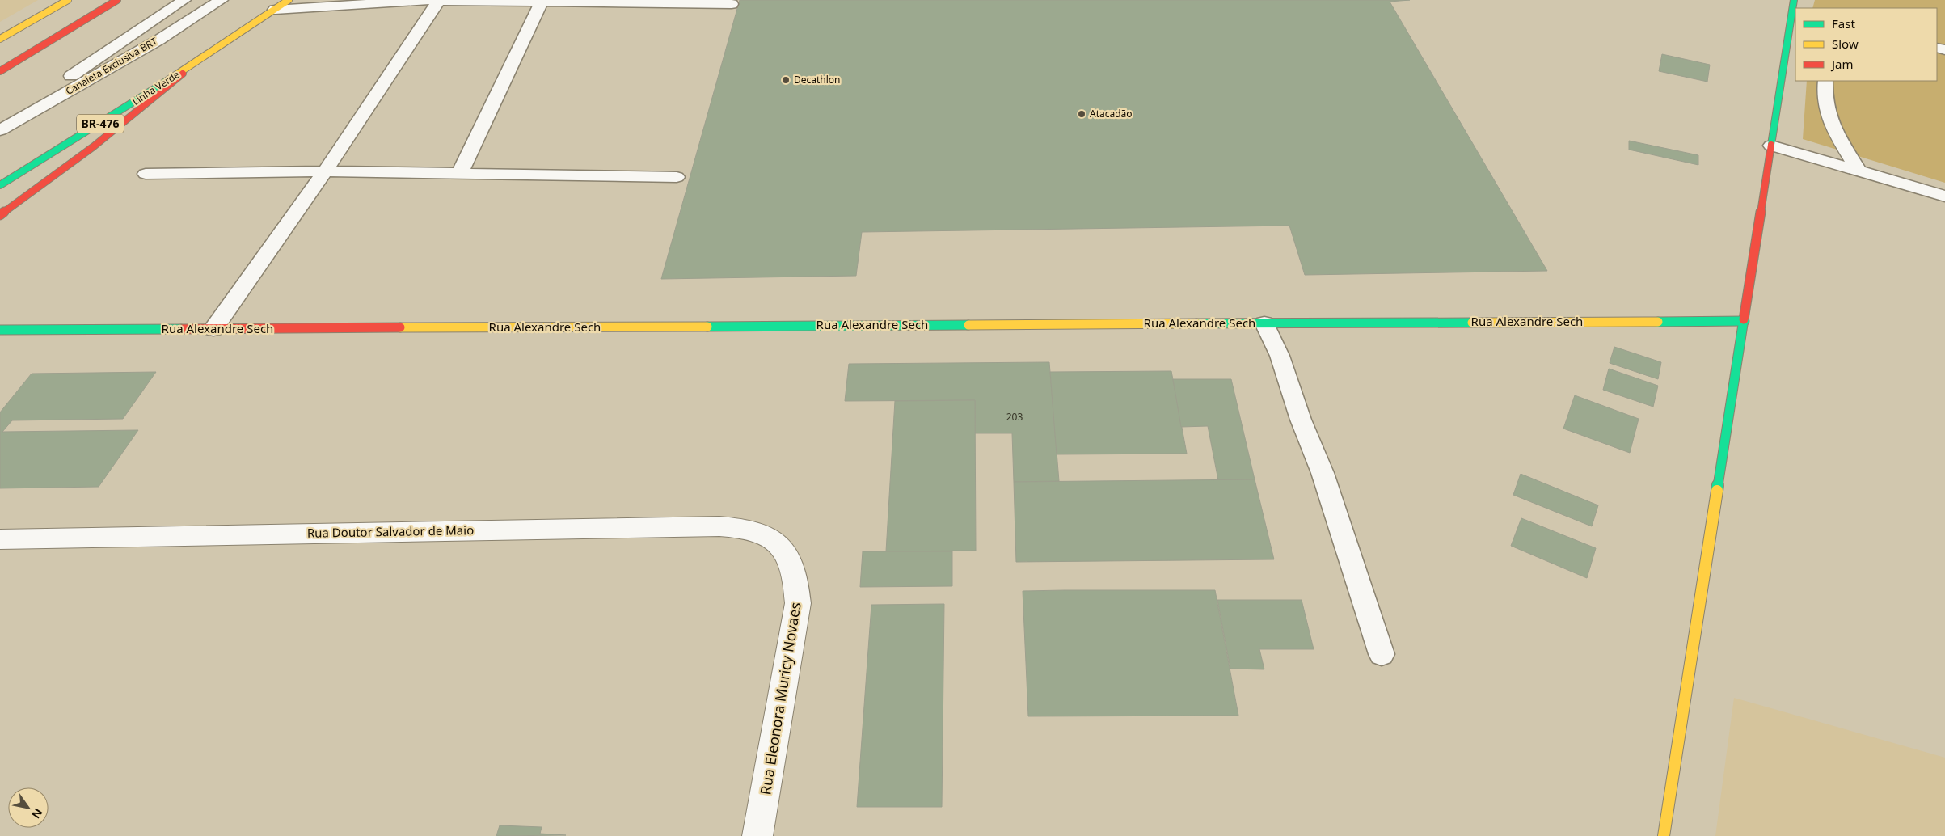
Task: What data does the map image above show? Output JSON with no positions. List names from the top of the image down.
{
  "streets": {
    "main road": ["Linha Verde", "BR-476", "Rua Alexandre Sech"],
    "street": ["Rua Doutor Salvador de Maio", "Rua Eleonora Muricy Novaes"],
    "lane": ["Canaleta Exclusiva BRT"]
  },
  "crossings": [
    ["Rua Doutor Salvador de Maio", "Rua Eleonora Muricy Novaes"]
  ],
  "places": ["Decathlon", "Atacadão"],
  "house_numbers": ["203"],
  "legend": ["Fast", "Slow", "Jam"],
  "north": "bottom right"
}
